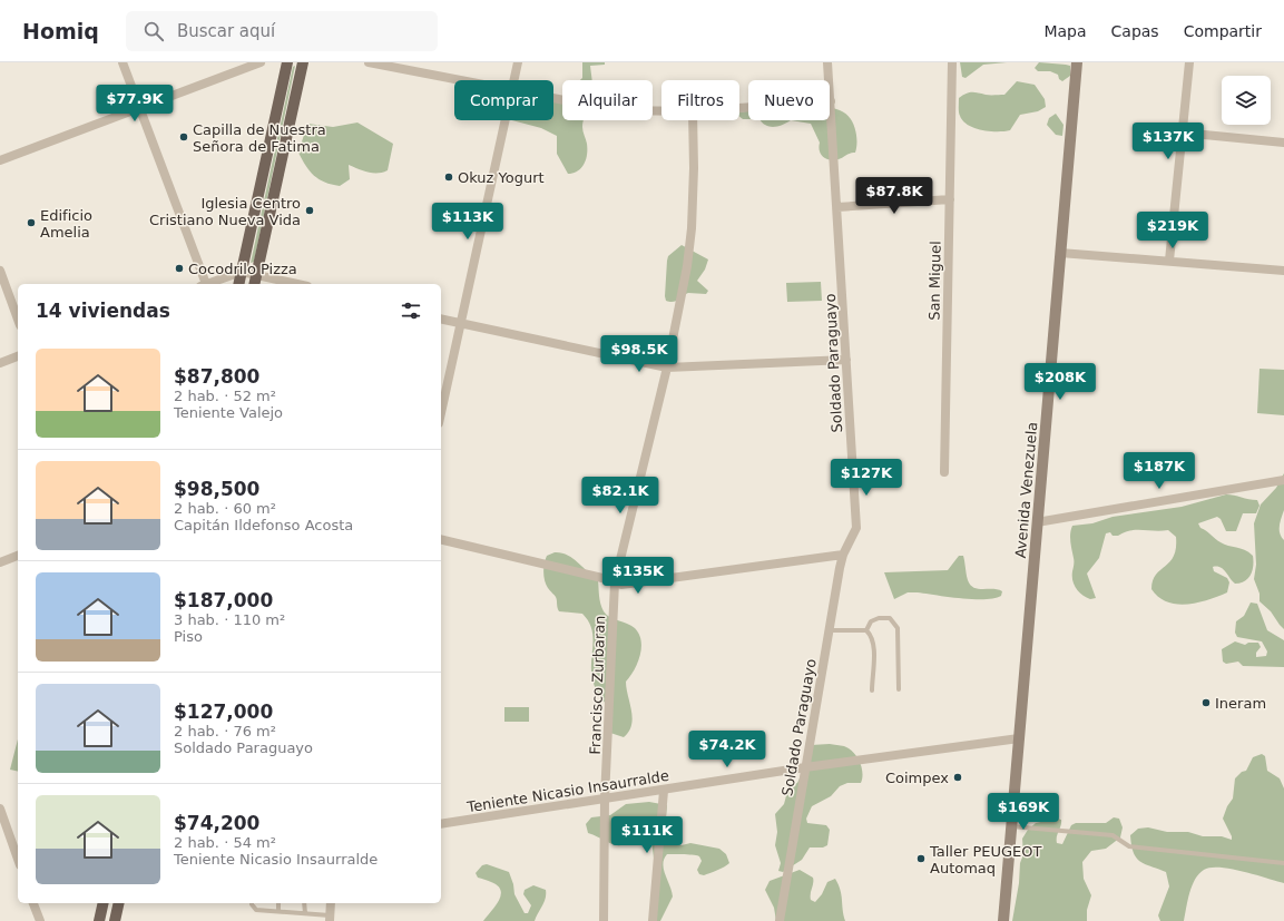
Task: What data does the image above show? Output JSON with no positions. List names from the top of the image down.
{
  "streets": {
    "main road": ["Avenida Venezuela"],
    "street": [
      "San Miguel",
      "Soldado Paraguayo",
      "Francisco Zurbaran",
      "Teniente Nicasio Insaurralde"
    ]
  },
  "crossings": [
    ["Soldado Paraguayo", "Teniente Nicasio Insaurralde"],
    ["Avenida Venezuela", "Teniente Nicasio Insaurralde"],
    ["Francisco Zurbaran", "Teniente Nicasio Insaurralde"]
  ],
  "places": [
    "Capilla de Nuestra Señora de Fatima",
    "Okuz Yogurt",
    "Iglesia Centro Cristiano Nueva Vida",
    "Edificio Amelia",
    "Cocodrilo Pizza",
    "Ineram",
    "Coimpex",
    "Taller PEUGEOT Automaq"
  ],
  "page": {
    "header": "Homiq",
    "search": "Buscar aquí",
    "nav": ["Mapa", "Capas", "Compartir"],
    "chip": [
      "Comprar",
      "Alquilar",
      "Filtros",
      "Nuevo"
    ],
    "price": [
      "$77.9K",
      "$137K",
      "$87.8K",
      "$113K",
      "$219K",
      "$98.5K",
      "$208K",
      "$187K",
      "$127K",
      "$82.1K",
      "$135K",
      "$74.2K",
      "$169K",
      "$111K"
    ],
    "heading": "14 viviendas",
    "list": [
      {
        "name": "$87,800",
        "note": "2 hab. · 52 m² · Teniente Valejo"
      },
      {
        "name": "$98,500",
        "note": "2 hab. · 60 m² · Capitán Ildefonso Acosta"
      },
      {
        "name": "$187,000",
        "note": "3 hab. · 110 m² · Piso"
      },
      {
        "name": "$127,000",
        "note": "2 hab. · 76 m² · Soldado Paraguayo"
      },
      {
        "name": "$74,200",
        "note": "2 hab. · 54 m² · Teniente Nicasio Insaurralde"
      }
    ]
  }
}
